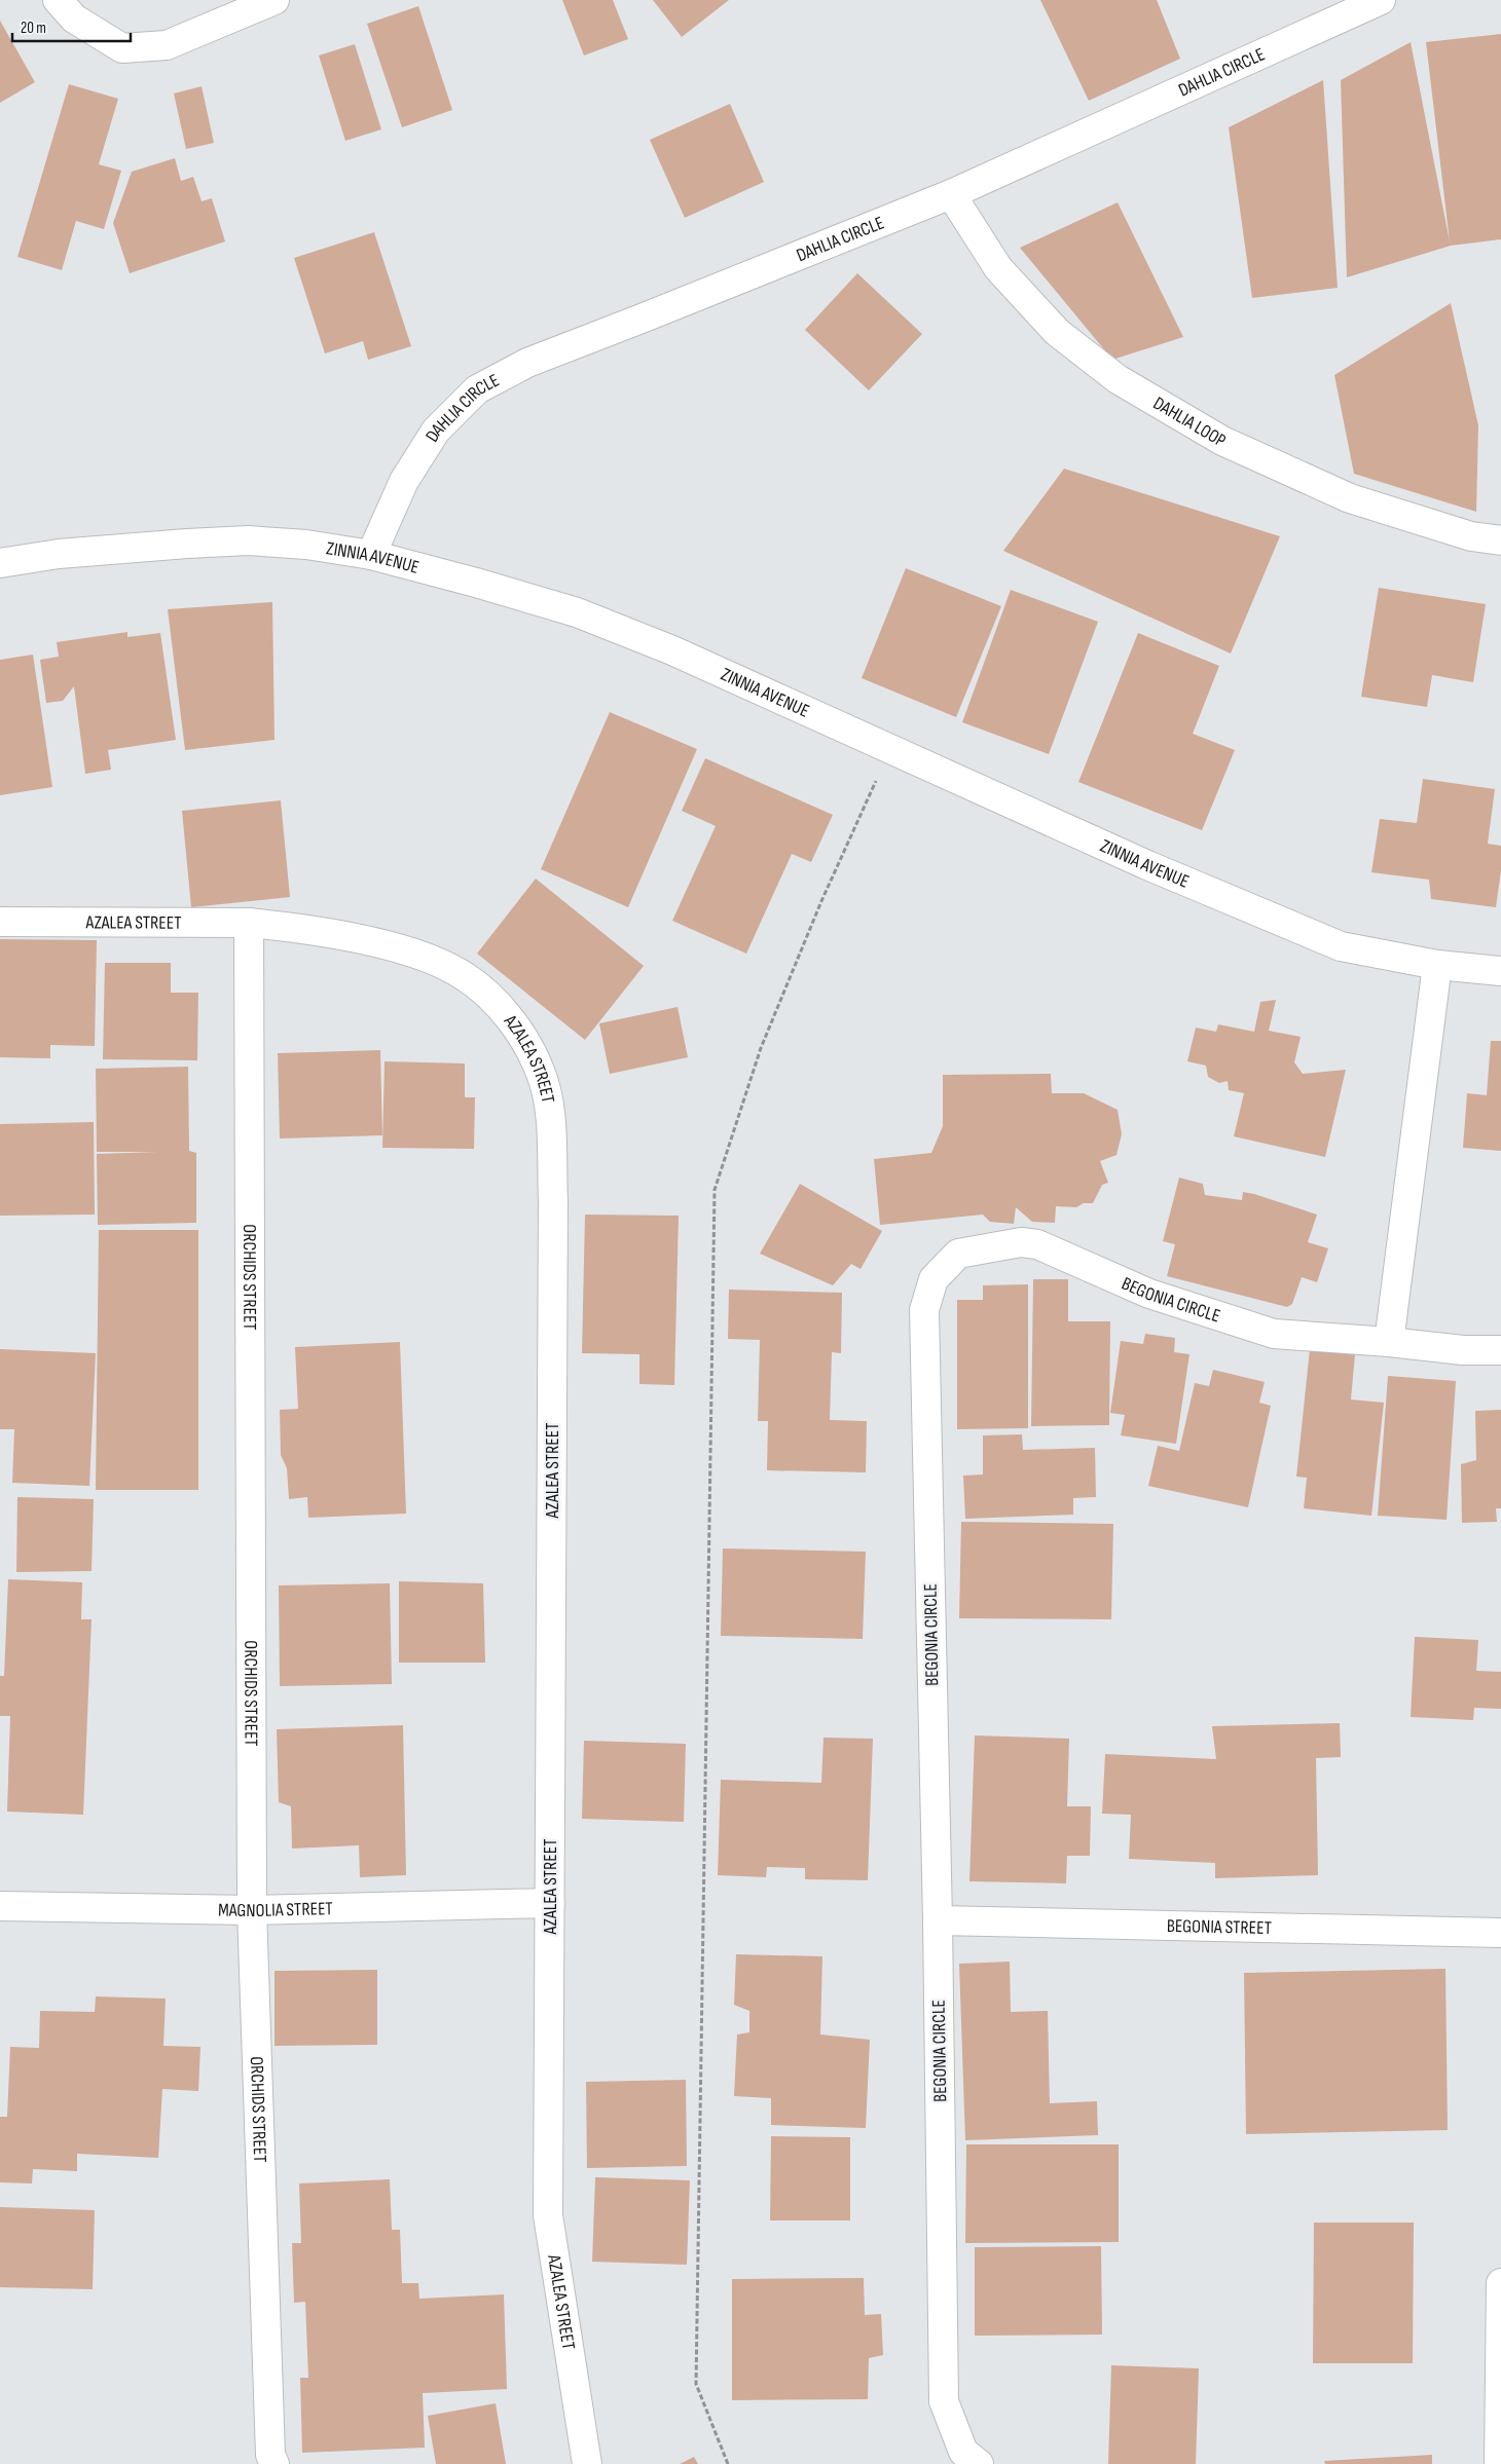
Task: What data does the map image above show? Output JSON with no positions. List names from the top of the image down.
{
  "streets": {
    "street": [
      "DAHLIA CIRCLE",
      "DAHLIA LOOP",
      "ZINNIA AVENUE",
      "AZALEA STREET",
      "ORCHIDS STREET",
      "BEGONIA CIRCLE",
      "MAGNOLIA STREET",
      "BEGONIA STREET"
    ]
  },
  "crossings": [
    ["DAHLIA CIRCLE", "DAHLIA LOOP"],
    ["DAHLIA CIRCLE", "ZINNIA AVENUE"],
    ["AZALEA STREET", "ORCHIDS STREET"],
    ["AZALEA STREET", "MAGNOLIA STREET"],
    ["ORCHIDS STREET", "MAGNOLIA STREET"],
    ["BEGONIA CIRCLE", "BEGONIA STREET"]
  ],
  "scale_bar": "20 m"
}
